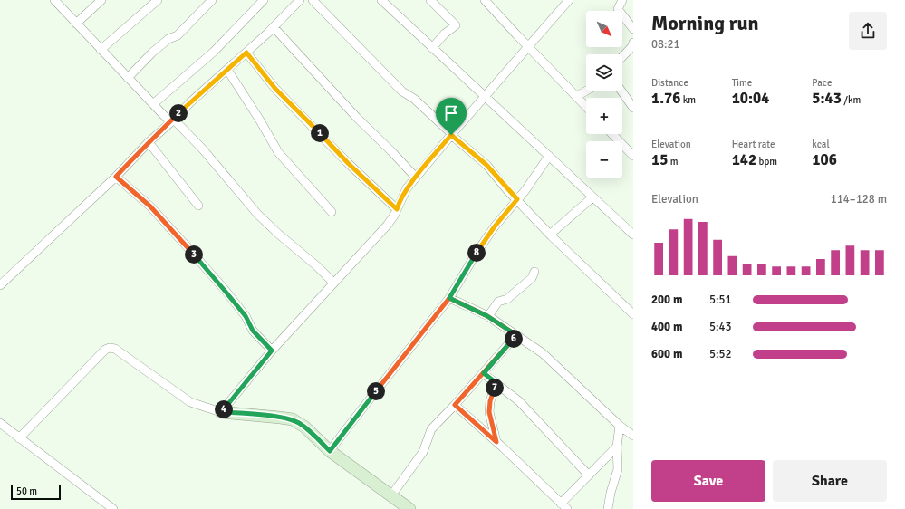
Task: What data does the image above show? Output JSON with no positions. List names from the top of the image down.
{
  "scale_bar": "50 m",
  "north": "bottom right",
  "page": {
    "heading": ["Morning run", "08:21"],
    "map_buttons": ["+", "−"],
    "stats": [
      ["Distance", "1.76 km"],
      ["Time", "10:04"],
      ["Pace", "5:43 /km"],
      ["Elevation", "15 m"],
      ["Heart rate", "142 bpm"],
      ["kcal", "106"]
    ],
    "pins": [
      "2",
      "1",
      "8",
      "3",
      "6",
      "7",
      "5",
      "4"
    ],
    "chart": ["Elevation", "114–128 m"],
    "list": [
      {
        "name": "200 m",
        "note": "5:51"
      },
      {
        "name": "400 m",
        "note": "5:43"
      },
      {
        "name": "600 m",
        "note": "5:52"
      }
    ],
    "buttons": ["Save", "Share"],
    "scale": "50 m"
  }
}
